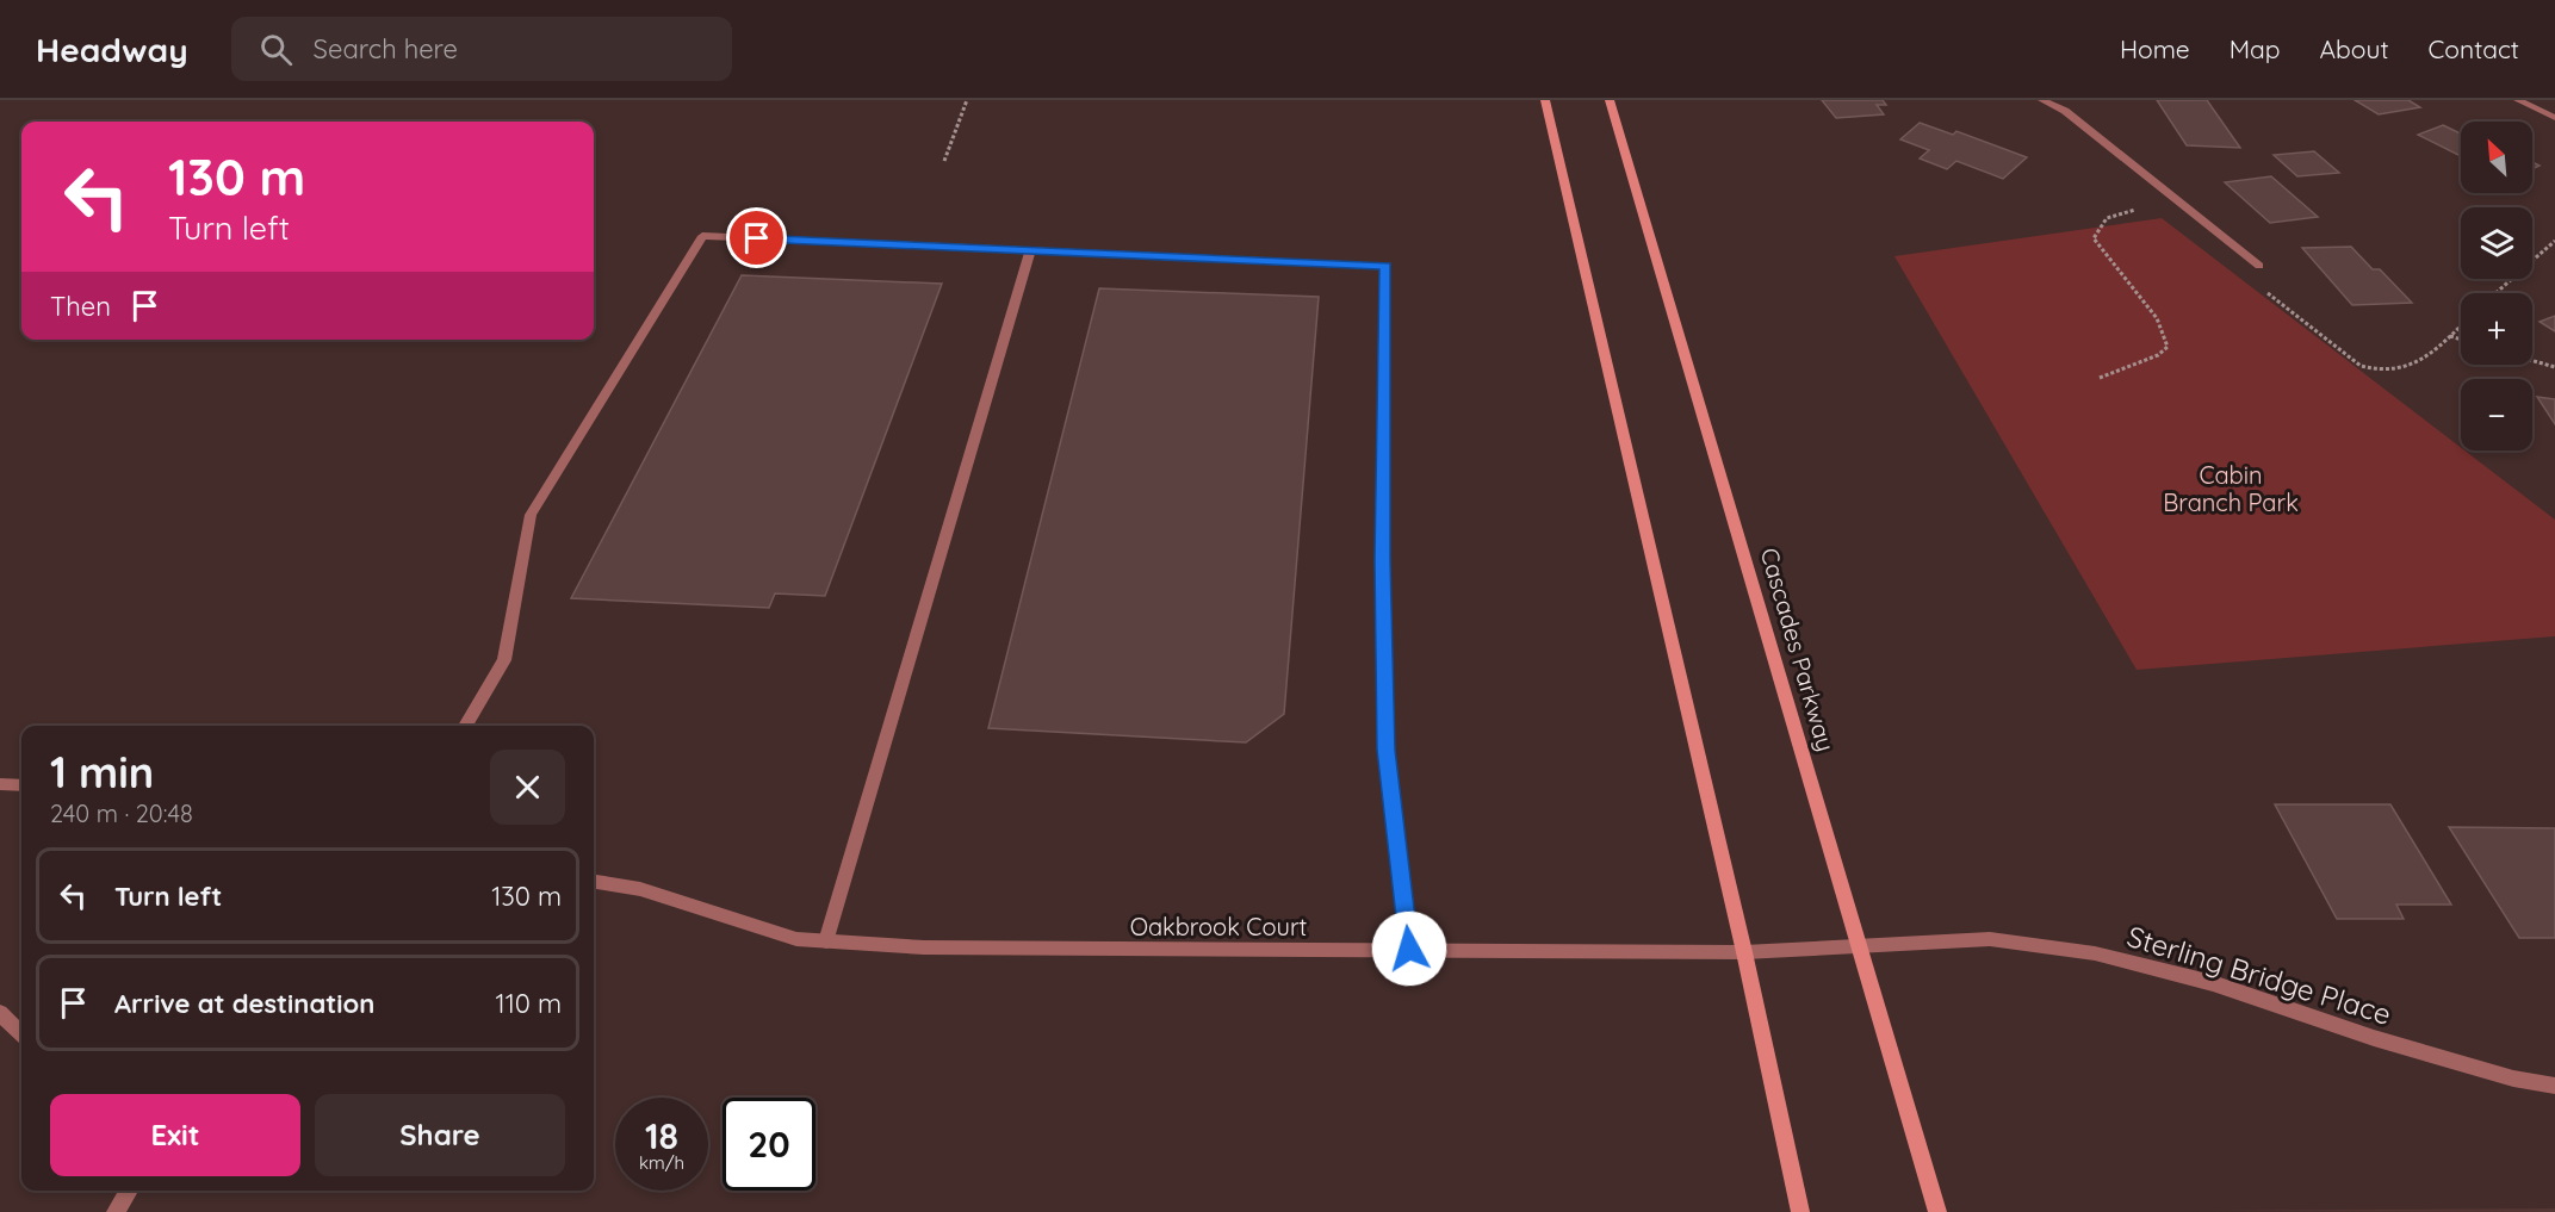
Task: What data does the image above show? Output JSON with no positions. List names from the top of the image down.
{
  "streets": {
    "main road": ["Cascades Parkway"],
    "street": ["Oakbrook Court", "Sterling Bridge Place"]
  },
  "crossings": [
    ["Cascades Parkway", "Oakbrook Court"],
    ["Cascades Parkway", "Sterling Bridge Place"],
    ["Oakbrook Court", "Sterling Bridge Place"]
  ],
  "parks": ["Cabin Branch Park"],
  "north": "top left",
  "page": {
    "header": "Headway",
    "search": "Search here",
    "nav": [
      "Home",
      "Map",
      "About",
      "Contact"
    ],
    "map_buttons": ["+", "−"],
    "turn": ["130 m", "Turn left"],
    "then": "Then",
    "heading": ["1 min", "240 m · 20:48"],
    "list": [
      {
        "name": "Turn left",
        "value": "130 m"
      },
      {
        "name": "Arrive at destination",
        "value": "110 m"
      }
    ],
    "buttons": ["Exit", "Share"],
    "speed": "18 km/h",
    "limit": "20"
  }
}
